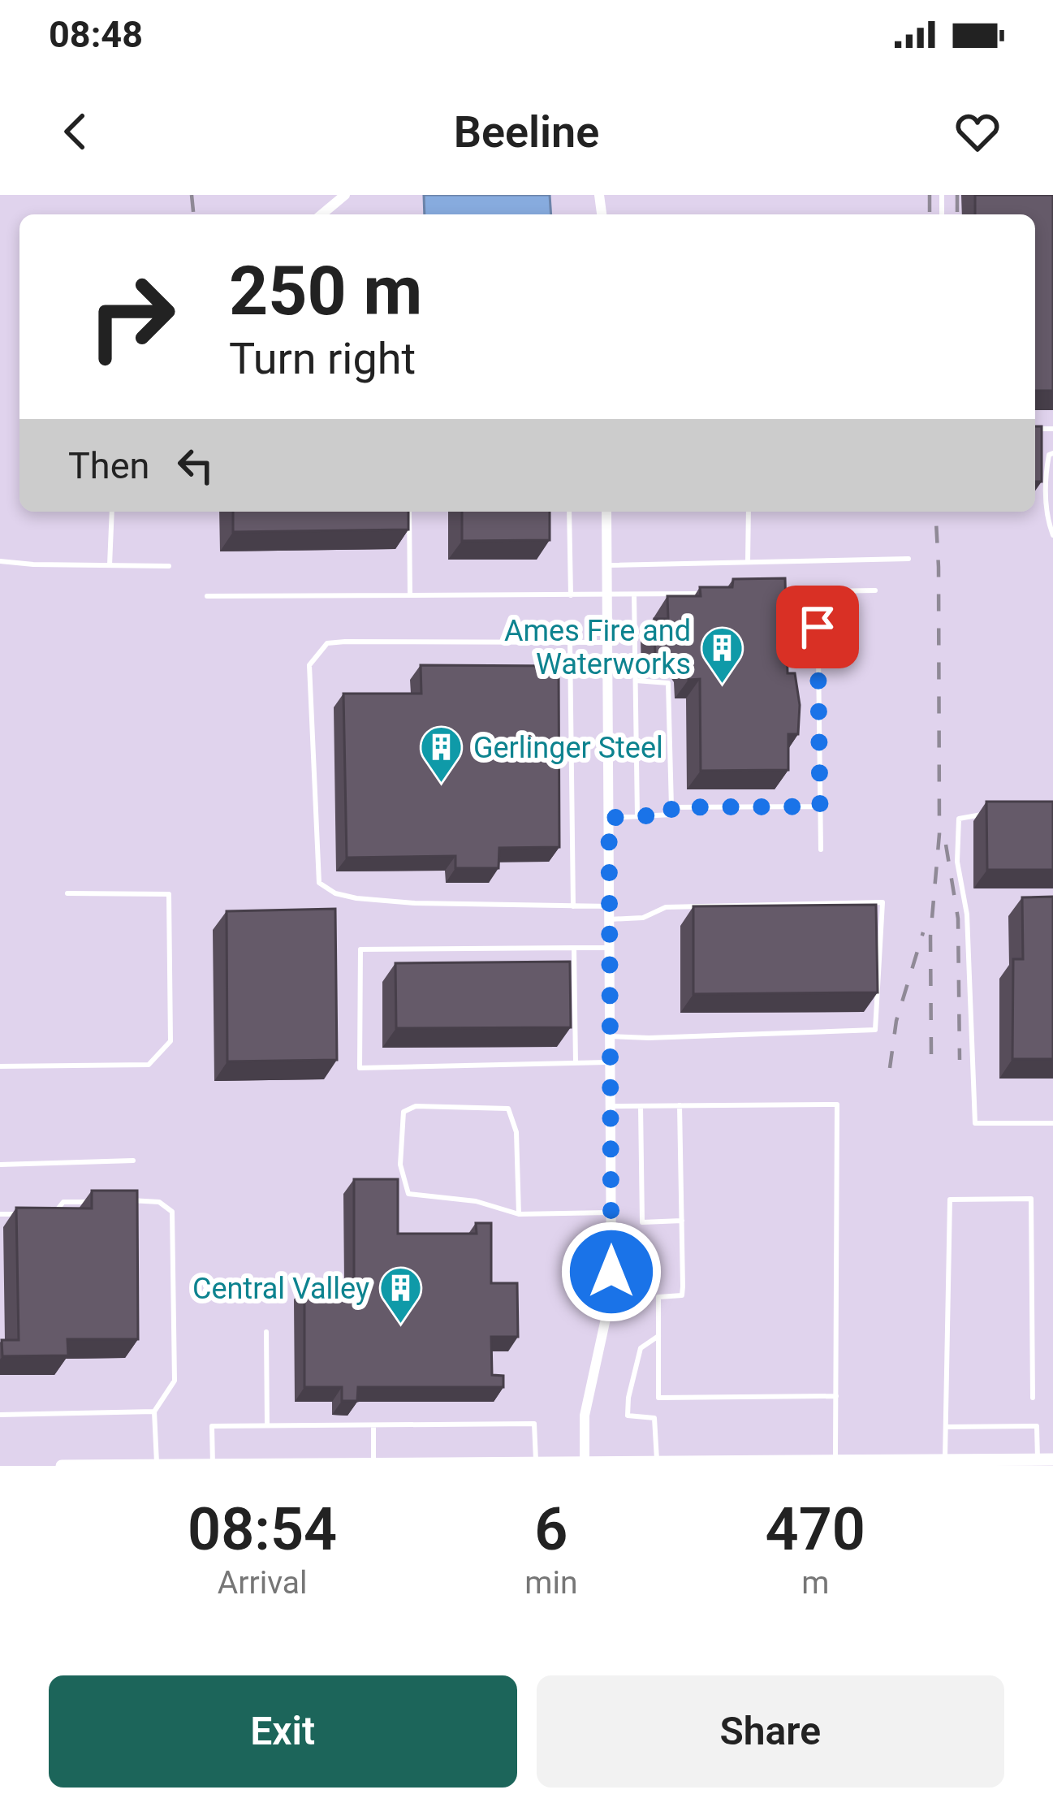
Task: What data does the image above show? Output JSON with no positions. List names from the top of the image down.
{
  "places": {
    "building": ["Ames Fire and Waterworks", "Gerlinger Steel", "Central Valley"]
  },
  "page": {
    "status": "08:48",
    "header": "Beeline",
    "turn": ["250 m", "Turn right"],
    "then": "Then",
    "eta": [
      "08:54",
      "Arrival",
      "6",
      "min",
      "470",
      "m"
    ],
    "buttons": ["Exit", "Share"]
  }
}
